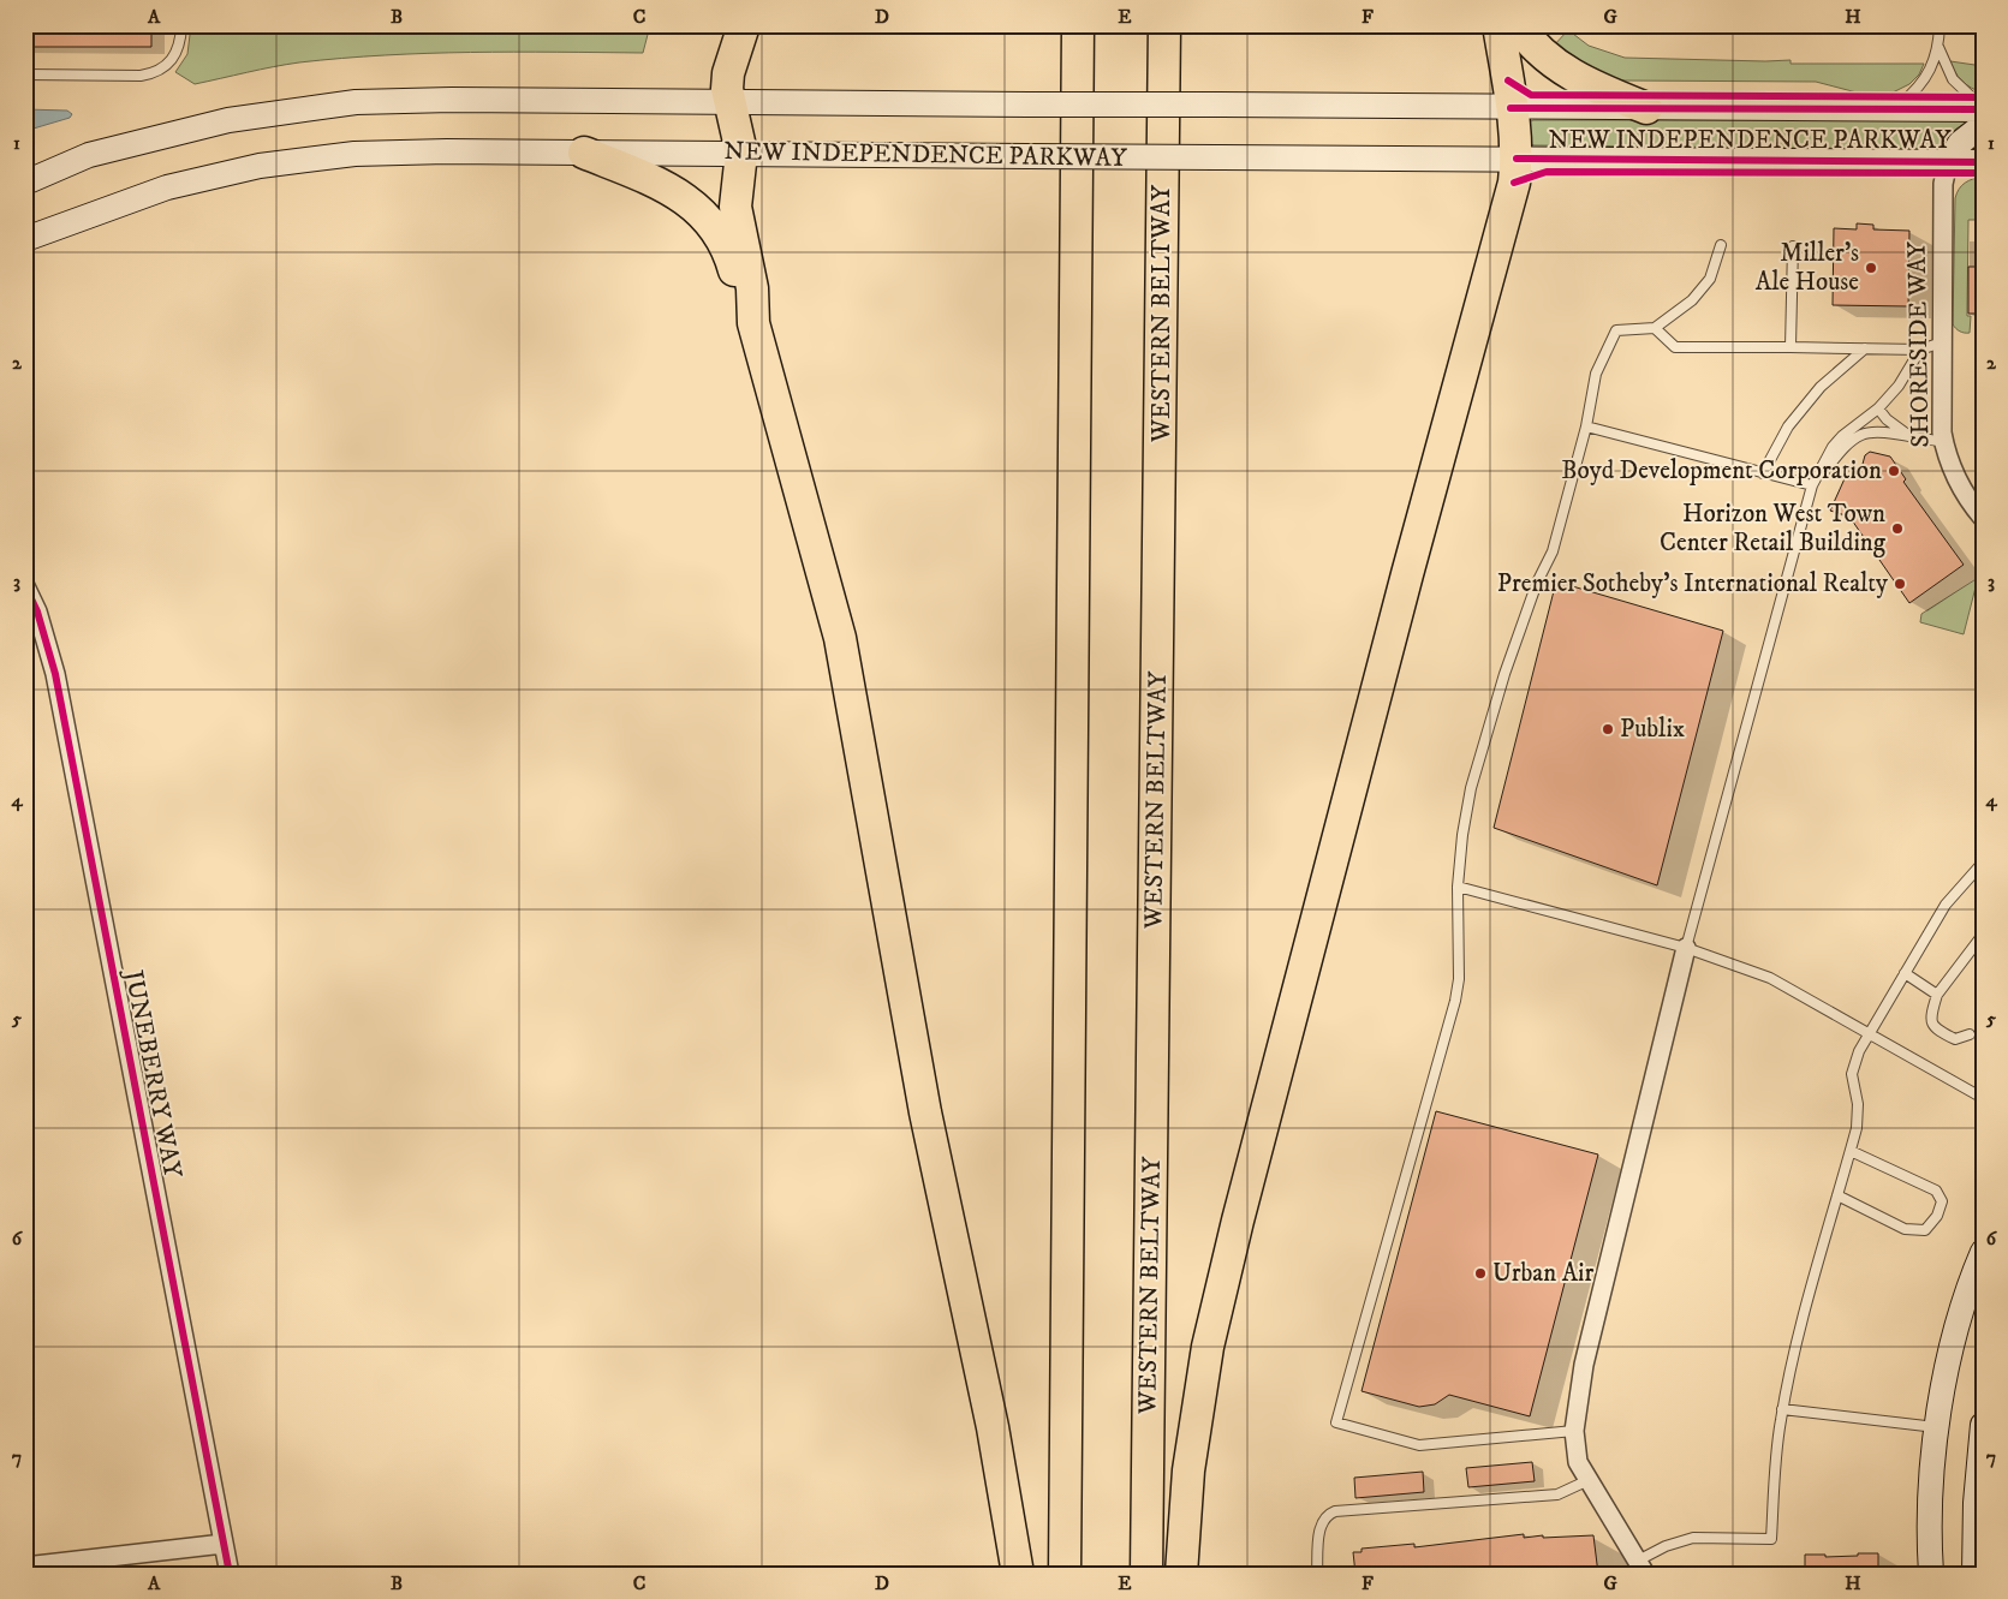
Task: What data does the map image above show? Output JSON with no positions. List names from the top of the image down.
{
  "streets": {
    "highway": ["WESTERN BELTWAY"],
    "main road": ["NEW INDEPENDENCE PARKWAY"],
    "street": ["SHORESIDE WAY", "JUNEBERRY WAY"]
  },
  "crossings": [
    ["NEW INDEPENDENCE PARKWAY", "SHORESIDE WAY"]
  ],
  "places": [
    "Miller's Ale House",
    "Boyd Development Corporation",
    "Horizon West Town Center Retail Building",
    "Premier Sotheby's International Realty",
    "Publix",
    "Urban Air"
  ],
  "grid": {
    "columns": [
      "A",
      "B",
      "C",
      "D",
      "E",
      "F",
      "G",
      "H"
    ],
    "rows": [
      "1",
      "2",
      "3",
      "4",
      "5",
      "6",
      "7"
    ]
  }
}
